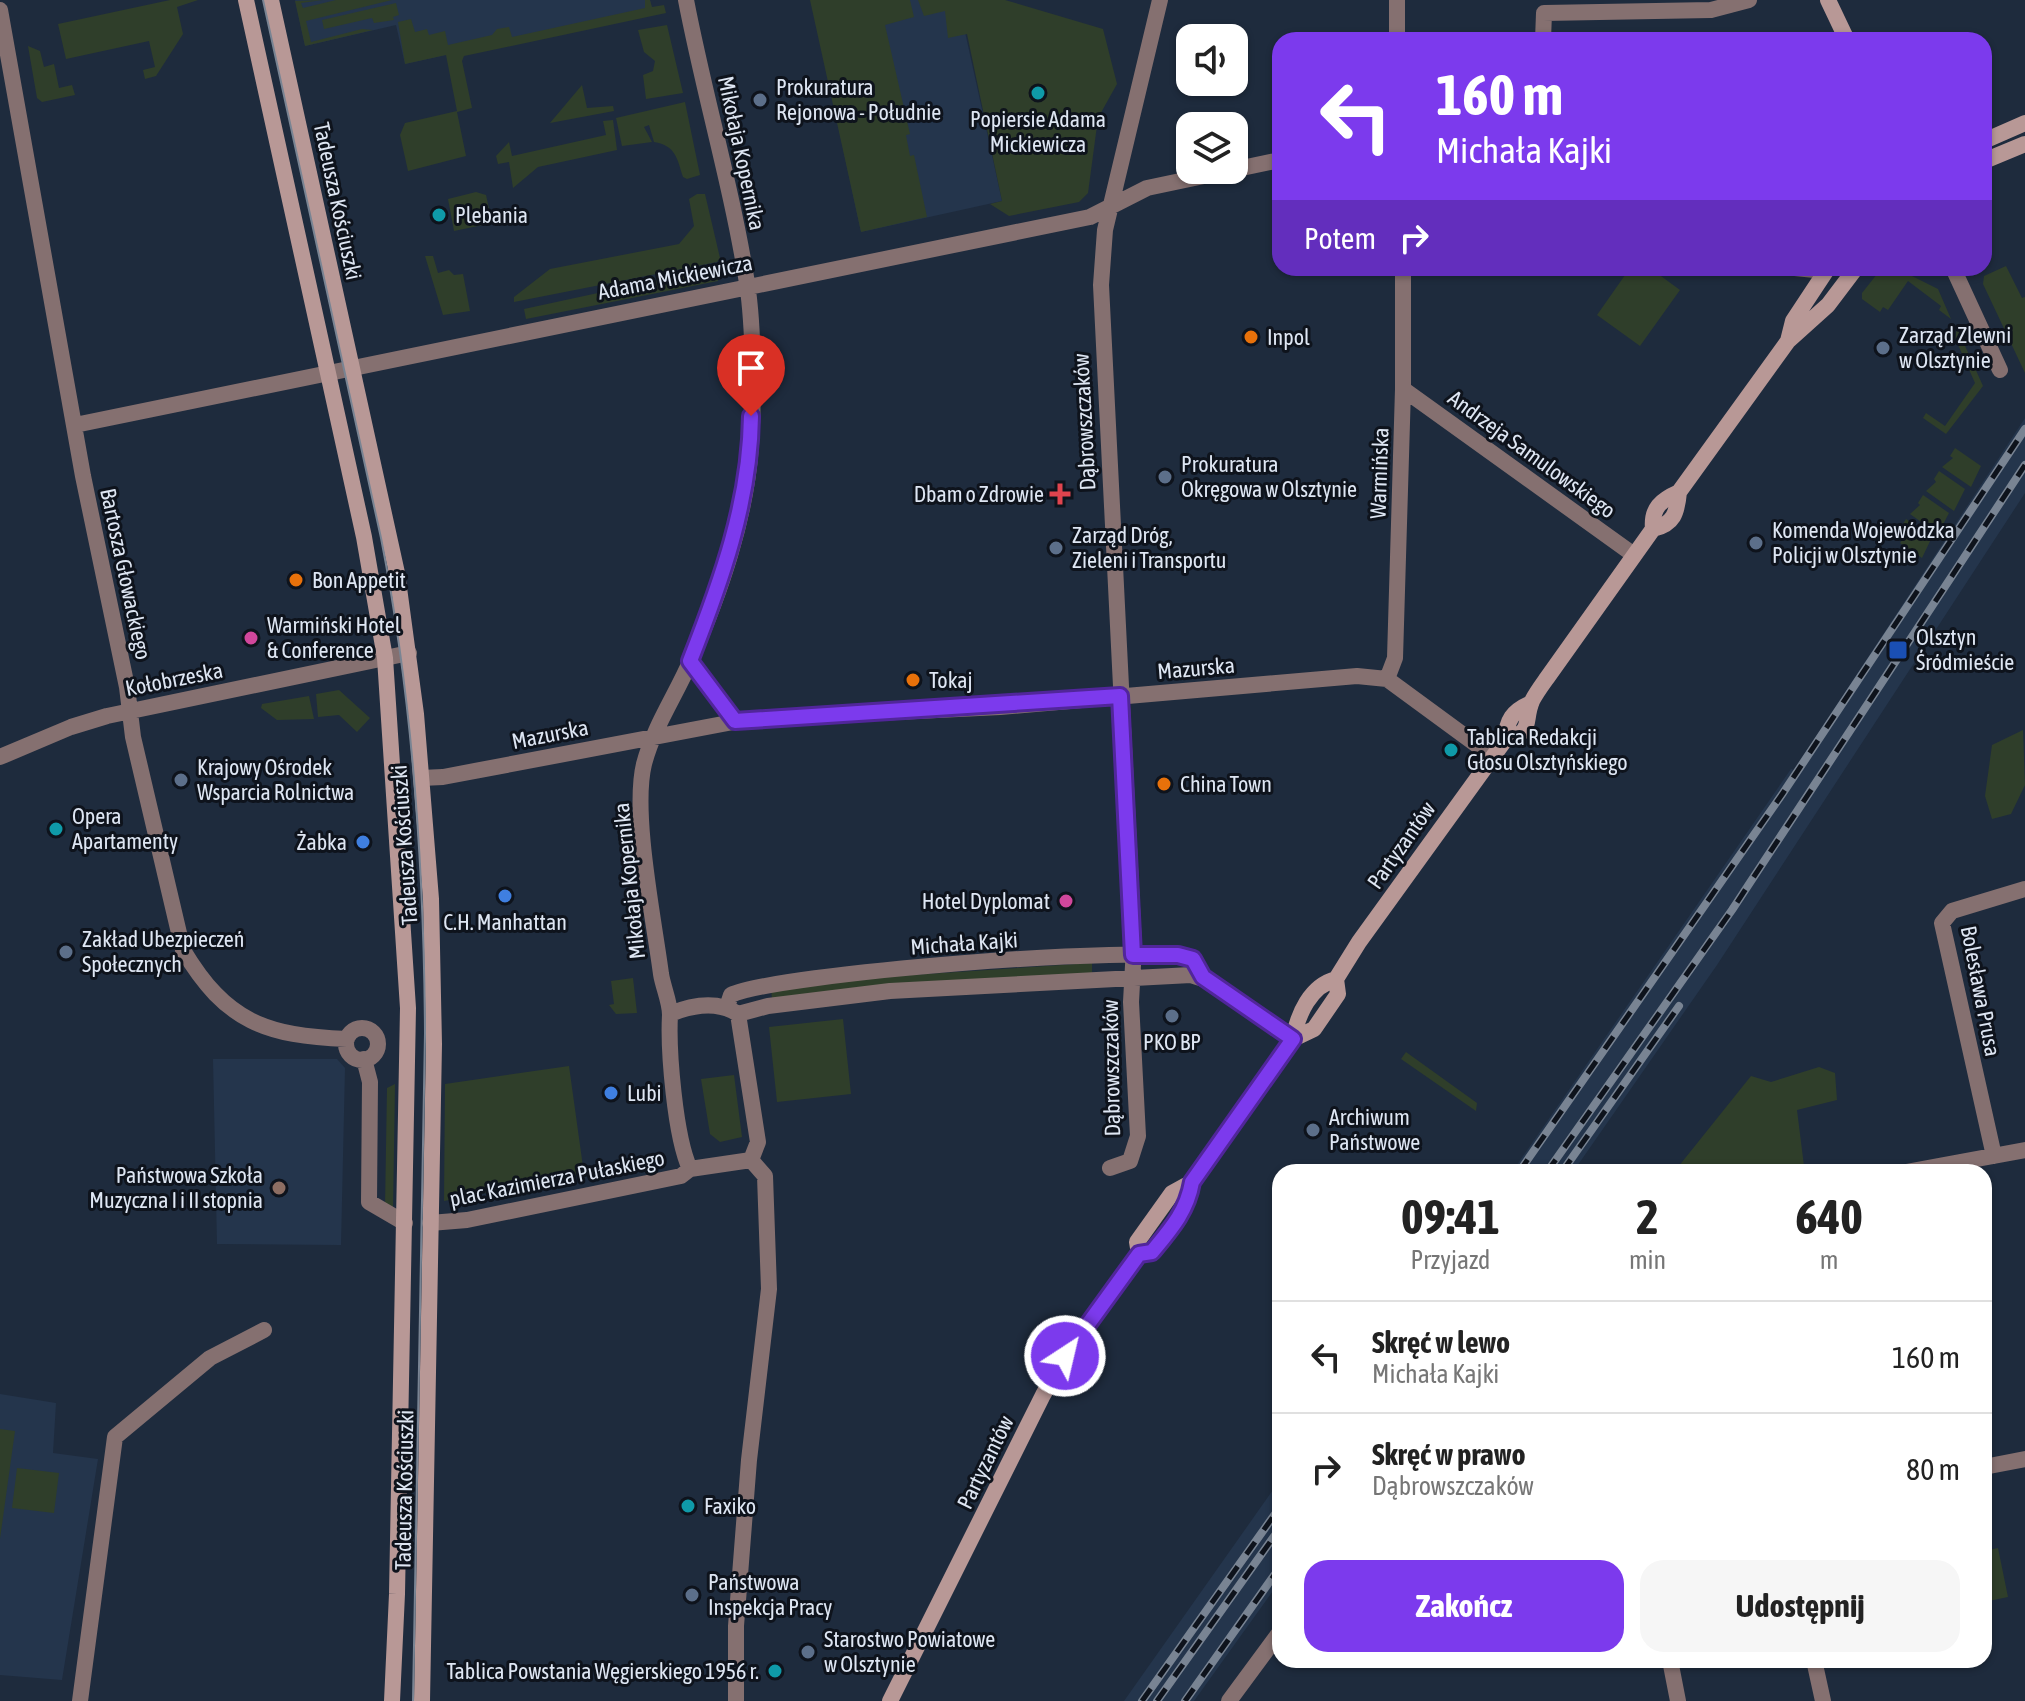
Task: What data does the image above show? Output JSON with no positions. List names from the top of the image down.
{
  "streets": {
    "street": [
      "Mikołaja Kopernika",
      "Tadeusza Kościuszki",
      "Adama Mickiewicza",
      "Dąbrowszczaków",
      "Andrzeja Samulowskiego",
      "Warmińska",
      "Bartosza Głowackiego",
      "Mazurska",
      "Kołobrzeska",
      "Partyzantów",
      "Michała Kajki",
      "Bolesława Prusa",
      "plac Kazimierza Pułaskiego"
    ]
  },
  "crossings": [
    ["Mikołaja Kopernika", "Adama Mickiewicza"],
    ["Mikołaja Kopernika", "Mazurska"],
    ["Mikołaja Kopernika", "plac Kazimierza Pułaskiego"],
    ["Tadeusza Kościuszki", "Adama Mickiewicza"],
    ["Tadeusza Kościuszki", "Mazurska"],
    ["Tadeusza Kościuszki", "Kołobrzeska"],
    ["Tadeusza Kościuszki", "plac Kazimierza Pułaskiego"],
    ["Adama Mickiewicza", "Dąbrowszczaków"],
    ["Adama Mickiewicza", "Bartosza Głowackiego"],
    ["Dąbrowszczaków", "Mazurska"],
    ["Dąbrowszczaków", "Michała Kajki"],
    ["Andrzeja Samulowskiego", "Warmińska"],
    ["Andrzeja Samulowskiego", "Partyzantów"],
    ["Warmińska", "Mazurska"],
    ["Bartosza Głowackiego", "Kołobrzeska"],
    ["Partyzantów", "Michała Kajki"]
  ],
  "places": {
    "other": [
      "Popiersie Adama Mickiewicza",
      "Prokuratura Rejonowa - Południe",
      "Plebania",
      "Inpol",
      "Zarząd Zlewni w Olsztynie",
      "Prokuratura Okręgowa w Olsztynie",
      "Komenda Wojewódzka Policji w Olsztynie",
      "Zarząd Dróg, Zieleni i Transportu",
      "Bon Appetit",
      "Warmiński Hotel & Conference",
      "Tokaj",
      "Tablica Redakcji Głosu Olsztyńskiego",
      "Krajowy Ośrodek Wsparcia Rolnictwa",
      "China Town",
      "Opera Apartamenty",
      "Żabka",
      "C.H. Manhattan",
      "Hotel Dyplomat",
      "Zakład Ubezpieczeń Społecznych",
      "PKO BP",
      "Lubi",
      "Archiwum Państwowe",
      "Państwowa Szkoła Muzyczna I i II stopnia",
      "Faxiko",
      "Państwowa Inspekcja Pracy",
      "Starostwo Powiatowe w Olsztynie",
      "Tablica Powstania Węgierskiego 1956 r."
    ],
    "health": ["Dbam o Zdrowie"],
    "transit": ["Olsztyn Śródmieście"]
  },
  "page": {
    "turn": ["160 m", "Michała Kajki"],
    "then": "Potem",
    "eta": [
      "09:41",
      "Przyjazd",
      "2",
      "min",
      "640",
      "m"
    ],
    "list": [
      {
        "name": "Skręć w lewo",
        "note": "Michała Kajki",
        "value": "160 m"
      },
      {
        "name": "Skręć w prawo",
        "note": "Dąbrowszczaków",
        "value": "80 m"
      }
    ],
    "buttons": ["Zakończ", "Udostępnij"]
  }
}
